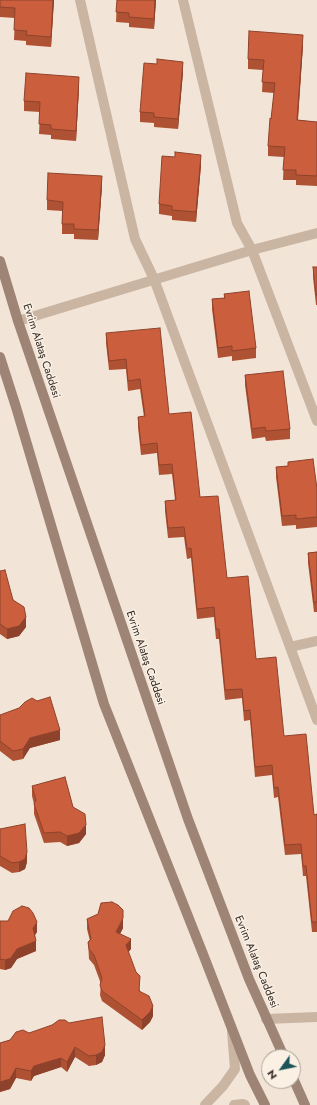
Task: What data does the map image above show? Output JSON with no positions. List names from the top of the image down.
{
  "streets": {
    "main road": ["Evrim Alataş Caddesi"]
  },
  "north": "bottom left"
}
